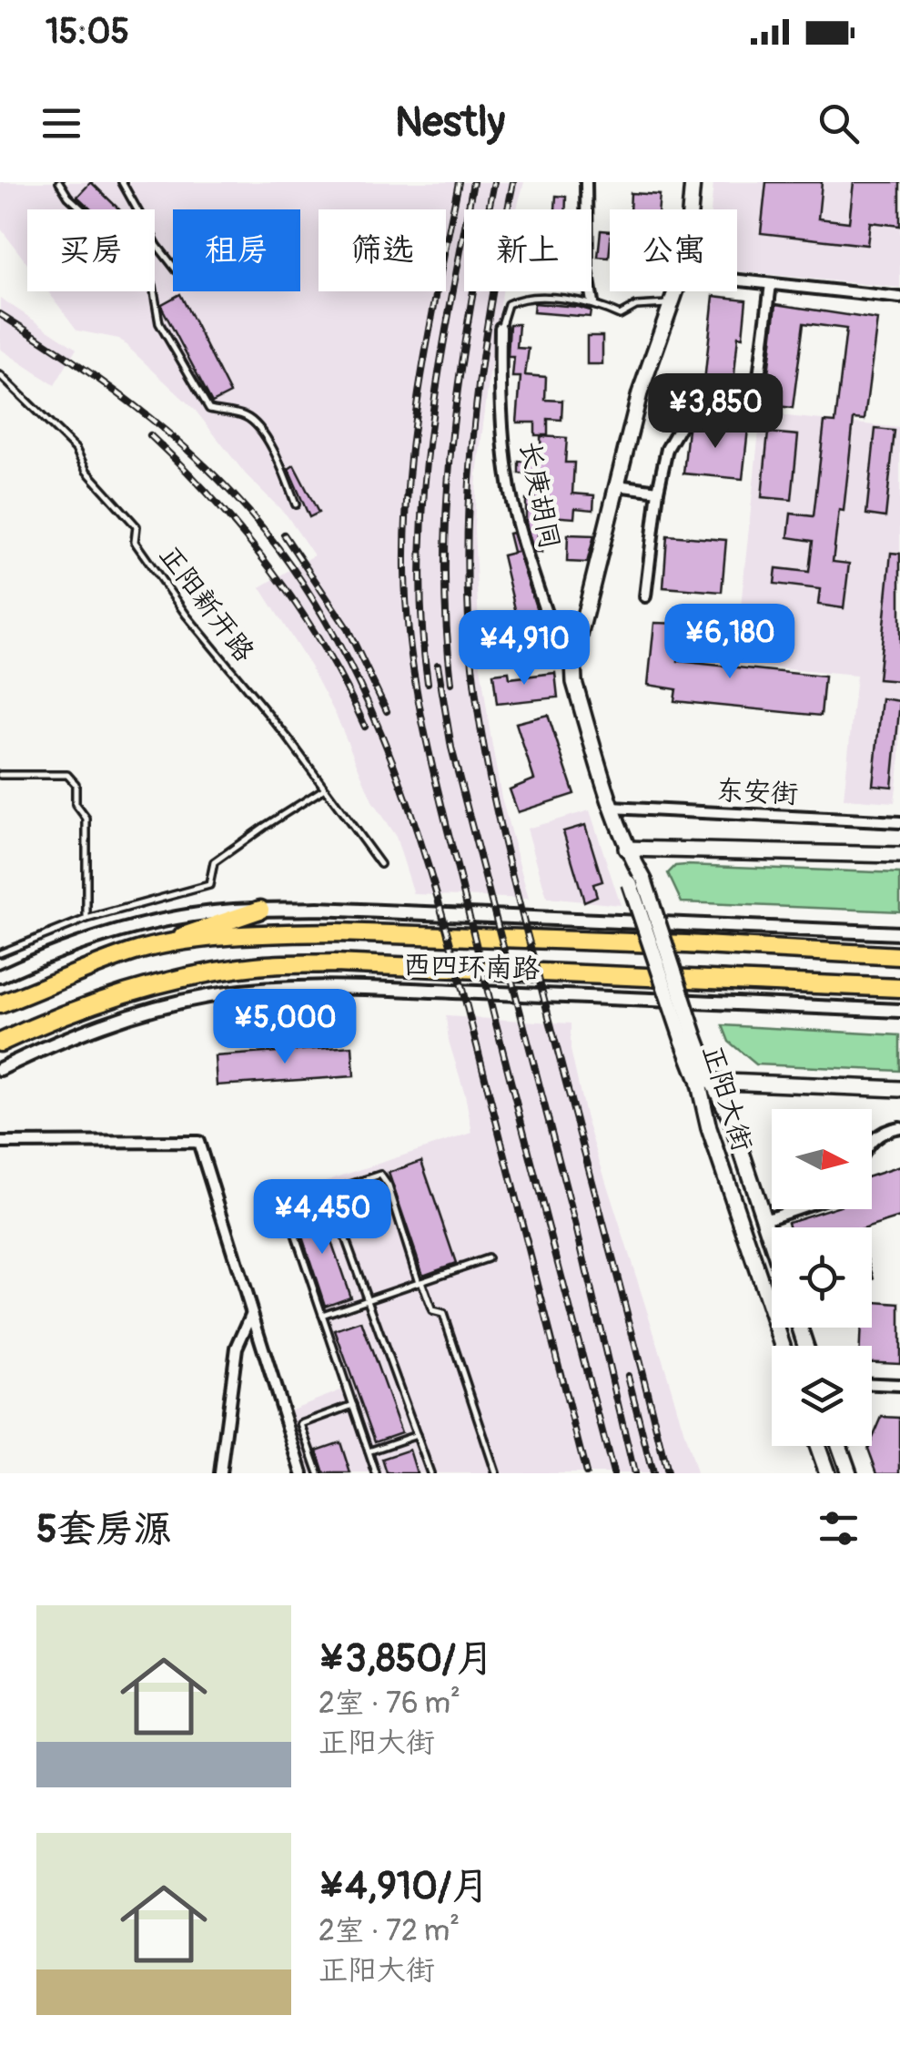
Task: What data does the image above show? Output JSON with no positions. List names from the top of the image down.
{
  "streets": {
    "highway": ["西四环南路"],
    "main road": ["正阳大街"],
    "street": ["长庚胡同", "东安街"],
    "lane": ["正阳新开路"]
  },
  "crossings": [
    ["长庚胡同", "正阳大街"],
    ["东安街", "正阳大街"]
  ],
  "north": "right",
  "page": {
    "status": "15:05",
    "header": "Nestly",
    "chip": [
      "买房",
      "租房",
      "筛选",
      "新上",
      "公寓"
    ],
    "price": [
      "¥3,850",
      "¥6,180",
      "¥4,910",
      "¥5,000",
      "¥4,450"
    ],
    "heading": "5套房源",
    "list": [
      {
        "name": "¥3,850/月",
        "note": "2室 · 76 m² · 正阳大街"
      },
      {
        "name": "¥4,910/月",
        "note": "2室 · 72 m² · 正阳大街"
      }
    ]
  }
}
